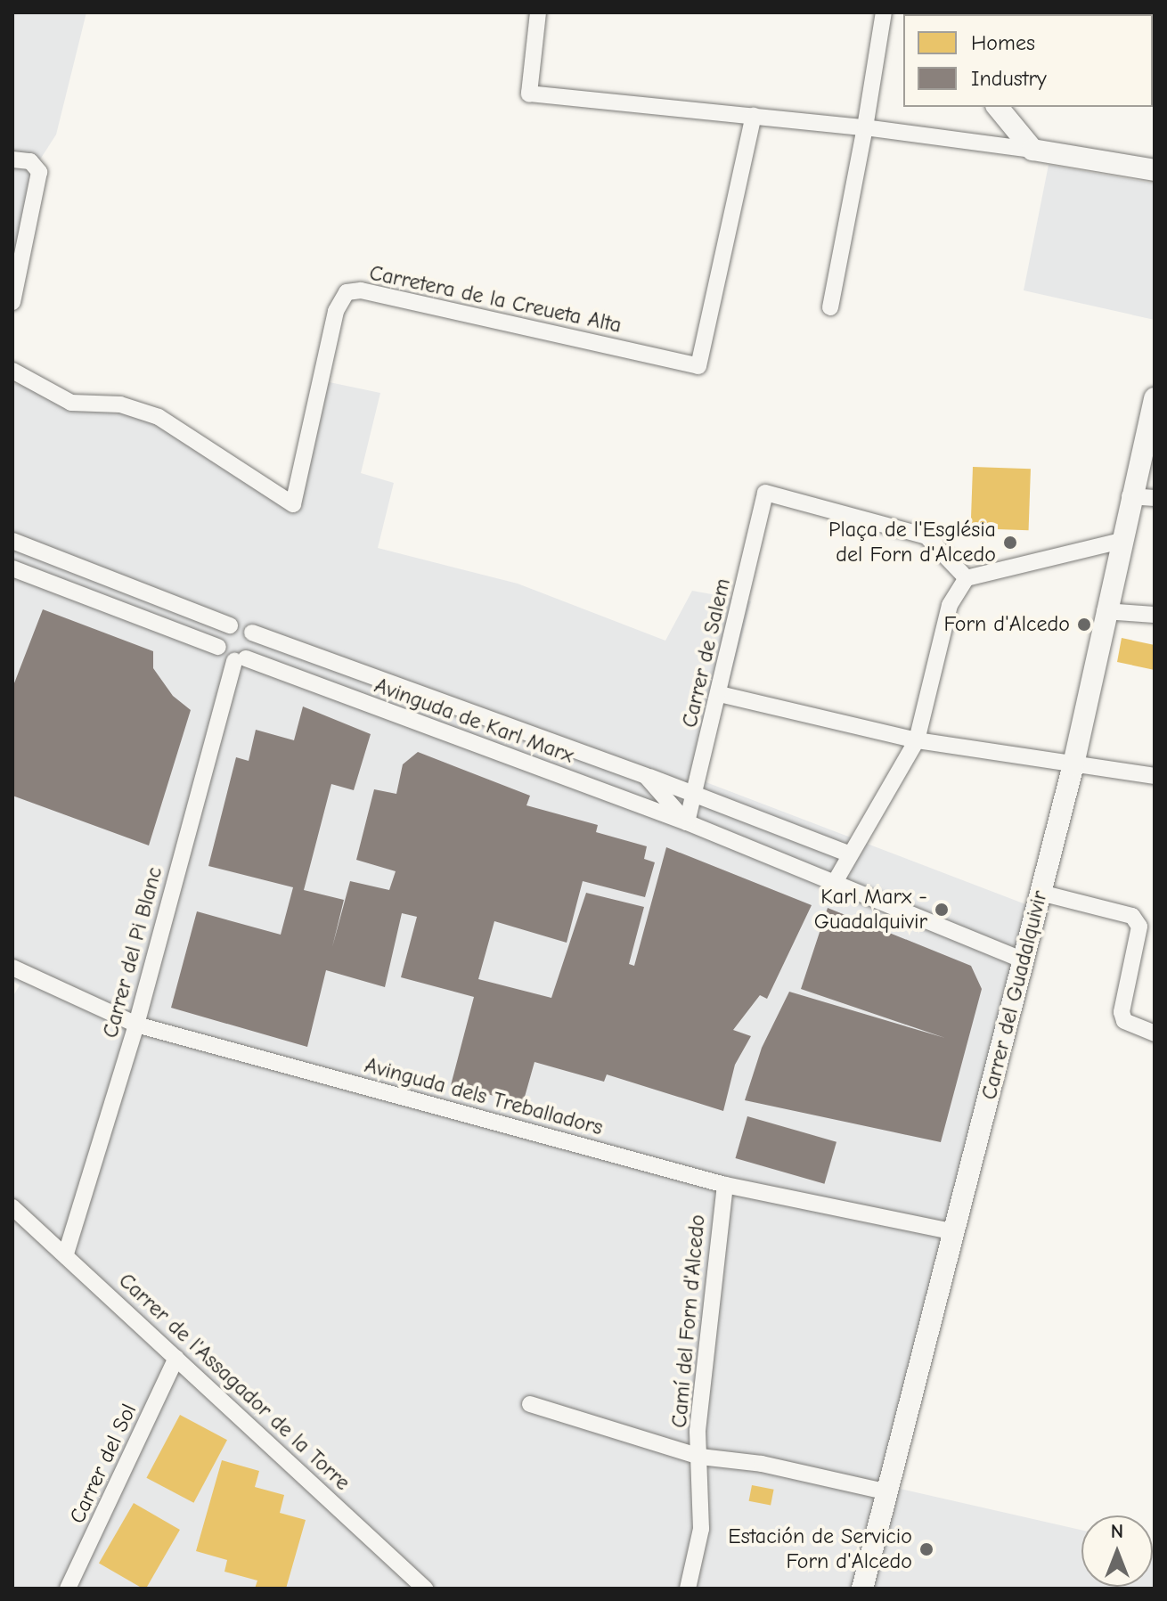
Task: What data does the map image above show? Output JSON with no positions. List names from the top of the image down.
{
  "streets": {
    "street": [
      "Carretera de la Creueta Alta",
      "Carrer de Salem",
      "Avinguda de Karl Marx",
      "Carrer del Pi Blanc",
      "Carrer del Guadalquivir",
      "Avinguda dels Treballadors",
      "Camí del Forn d'Alcedo",
      "Carrer de l'Assagador de la Torre",
      "Carrer del Sol"
    ]
  },
  "crossings": [
    ["Carrer de Salem", "Avinguda de Karl Marx"],
    ["Avinguda de Karl Marx", "Carrer del Pi Blanc"],
    ["Avinguda de Karl Marx", "Carrer del Guadalquivir"],
    ["Carrer del Pi Blanc", "Avinguda dels Treballadors"],
    ["Carrer del Pi Blanc", "Carrer de l'Assagador de la Torre"],
    ["Carrer del Guadalquivir", "Avinguda dels Treballadors"],
    ["Avinguda dels Treballadors", "Camí del Forn d'Alcedo"],
    ["Carrer de l'Assagador de la Torre", "Carrer del Sol"]
  ],
  "places": [
    "Plaça de l'Església del Forn d'Alcedo",
    "Forn d'Alcedo",
    "Karl Marx - Guadalquivir",
    "Estación de Servicio Forn d'Alcedo"
  ],
  "legend": ["Homes", "Industry"],
  "north": "top"
}
